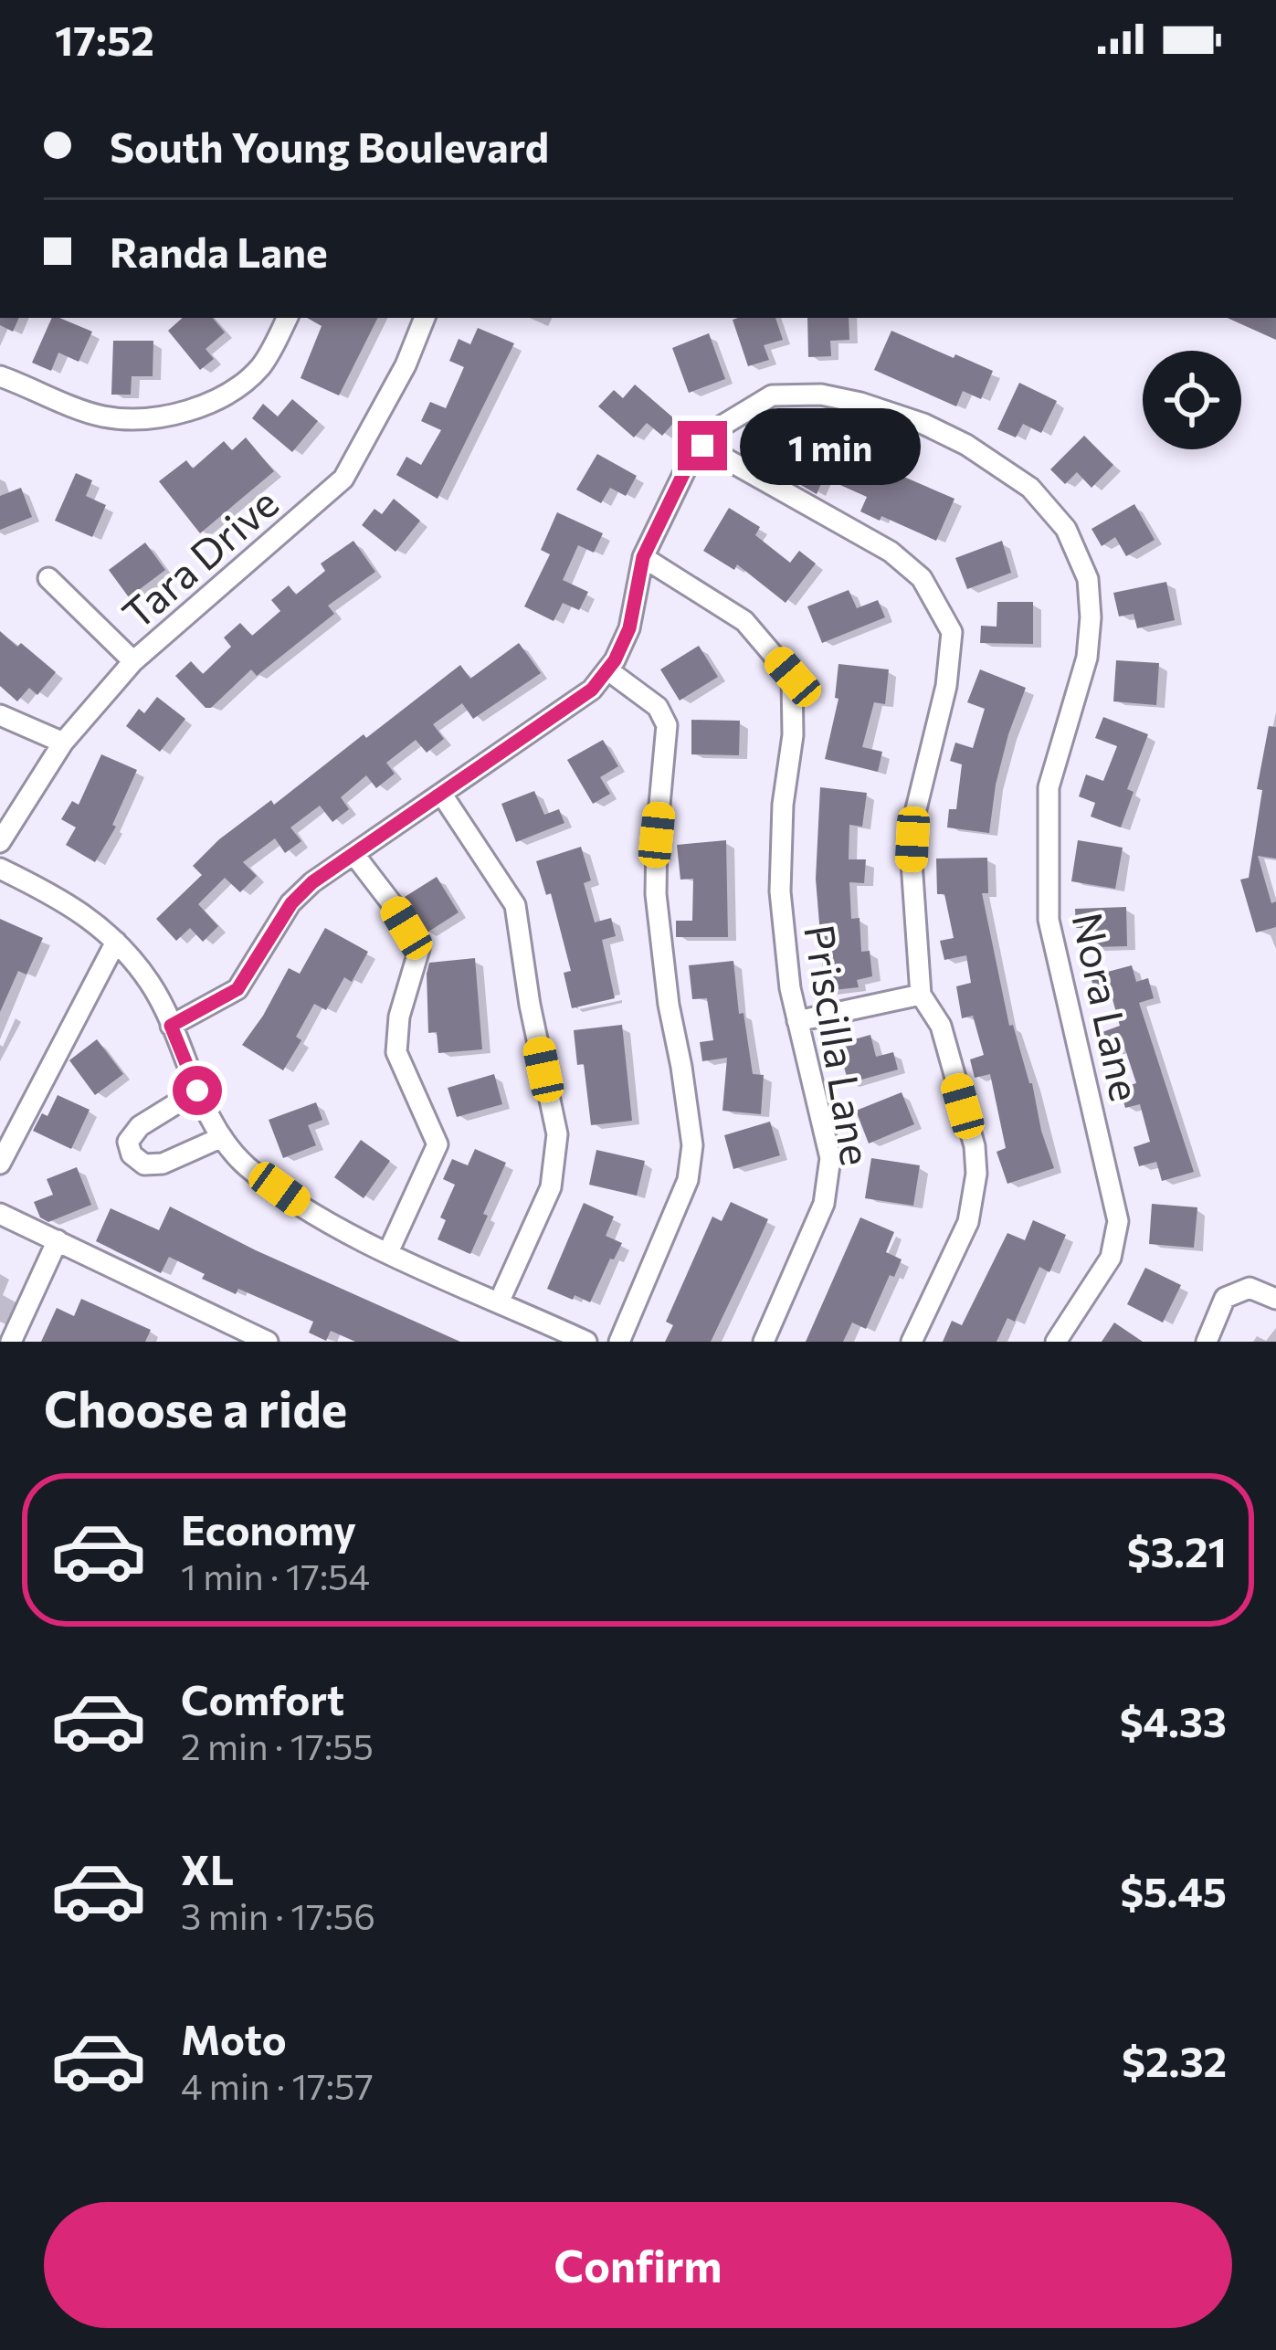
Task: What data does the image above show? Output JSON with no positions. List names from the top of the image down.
{
  "streets": {
    "street": ["Tara Drive", "Nora Lane", "Priscilla Lane"]
  },
  "page": {
    "status": "17:52",
    "banner": ["South Young Boulevard", "Randa Lane"],
    "bubble": "1 min",
    "heading": "Choose a ride",
    "list": [
      {
        "name": "Economy",
        "note": "1 min · 17:54",
        "value": "$3.21"
      },
      {
        "name": "Comfort",
        "note": "2 min · 17:55",
        "value": "$4.33"
      },
      {
        "name": "XL",
        "note": "3 min · 17:56",
        "value": "$5.45"
      },
      {
        "name": "Moto",
        "note": "4 min · 17:57",
        "value": "$2.32"
      }
    ],
    "buttons": "Confirm"
  }
}
